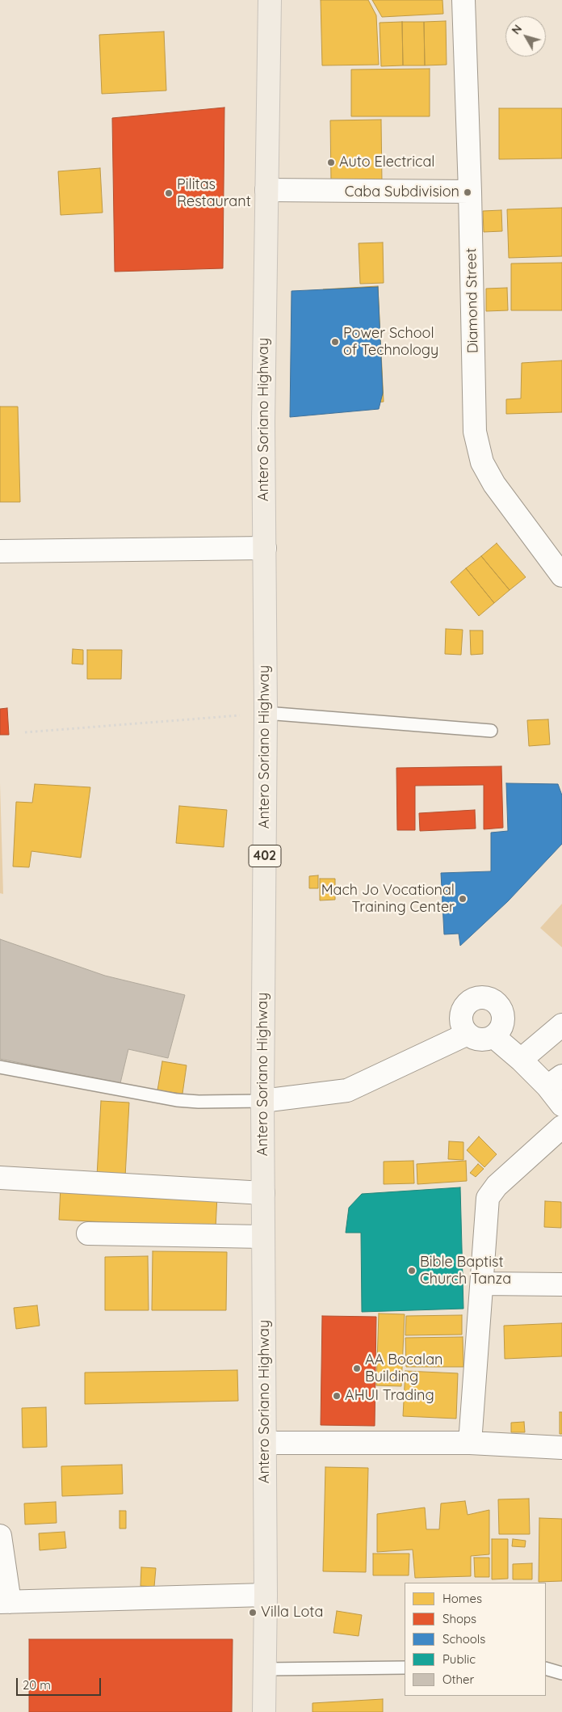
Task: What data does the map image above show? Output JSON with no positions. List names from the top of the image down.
{
  "streets": {
    "main road": ["Antero Soriano Highway", "402"],
    "street": ["Diamond Street"]
  },
  "places": [
    "Auto Electrical",
    "Caba Subdivision",
    "Pilitas Restaurant",
    "Power School of Technology",
    "Mach Jo Vocational Training Center",
    "Bible Baptist Church Tanza",
    "AA Bocalan Building",
    "AHUI Trading",
    "Villa Lota"
  ],
  "legend": [
    "Homes",
    "Shops",
    "Schools",
    "Public",
    "Other"
  ],
  "scale_bar": "20 m",
  "north": "top left"
}
